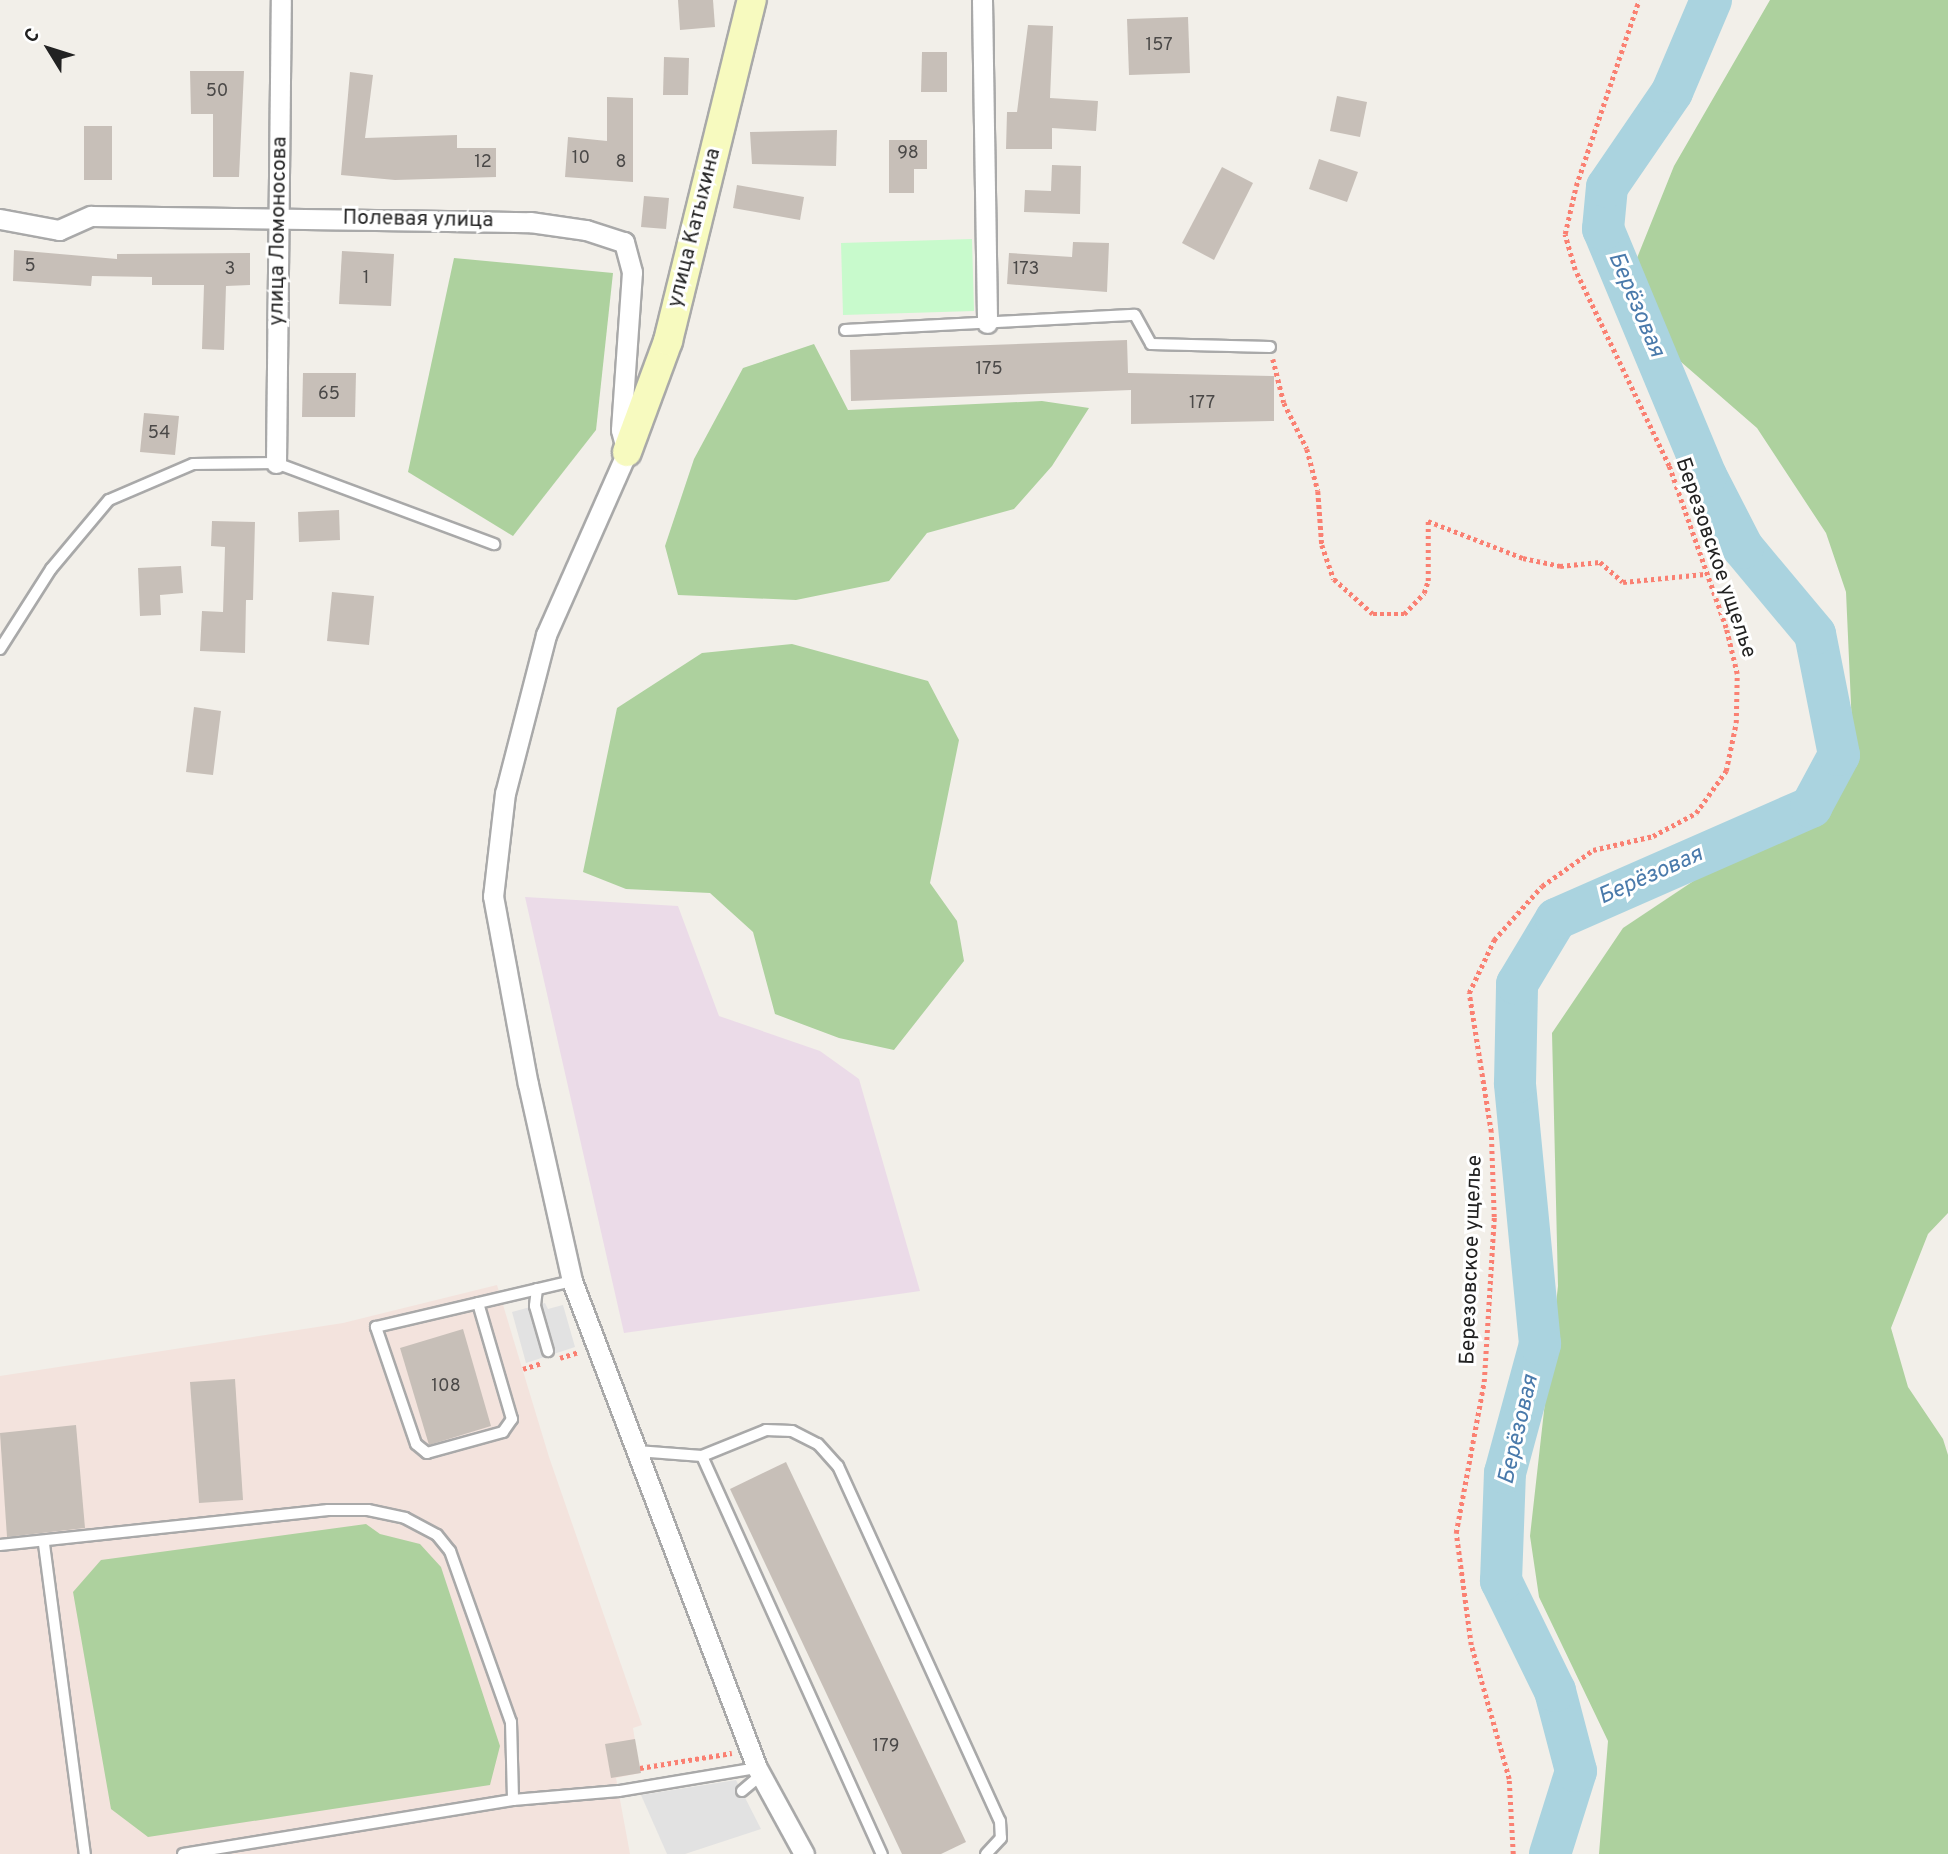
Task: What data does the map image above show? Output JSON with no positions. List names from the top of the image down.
{
  "streets": {
    "street": ["Полевая улица", "улица Катыхина", "улица Ломоносова"],
    "path": ["Березовское ущелье"]
  },
  "crossings": [
    ["Полевая улица", "улица Катыхина"],
    ["Полевая улица", "улица Ломоносова"]
  ],
  "water": ["Берёзовая"],
  "house_numbers": [
    "157",
    "50",
    "98",
    "10",
    "12",
    "8",
    "5",
    "3",
    "173",
    "1",
    "175",
    "65",
    "177",
    "54",
    "108",
    "179"
  ],
  "north": "top left"
}
